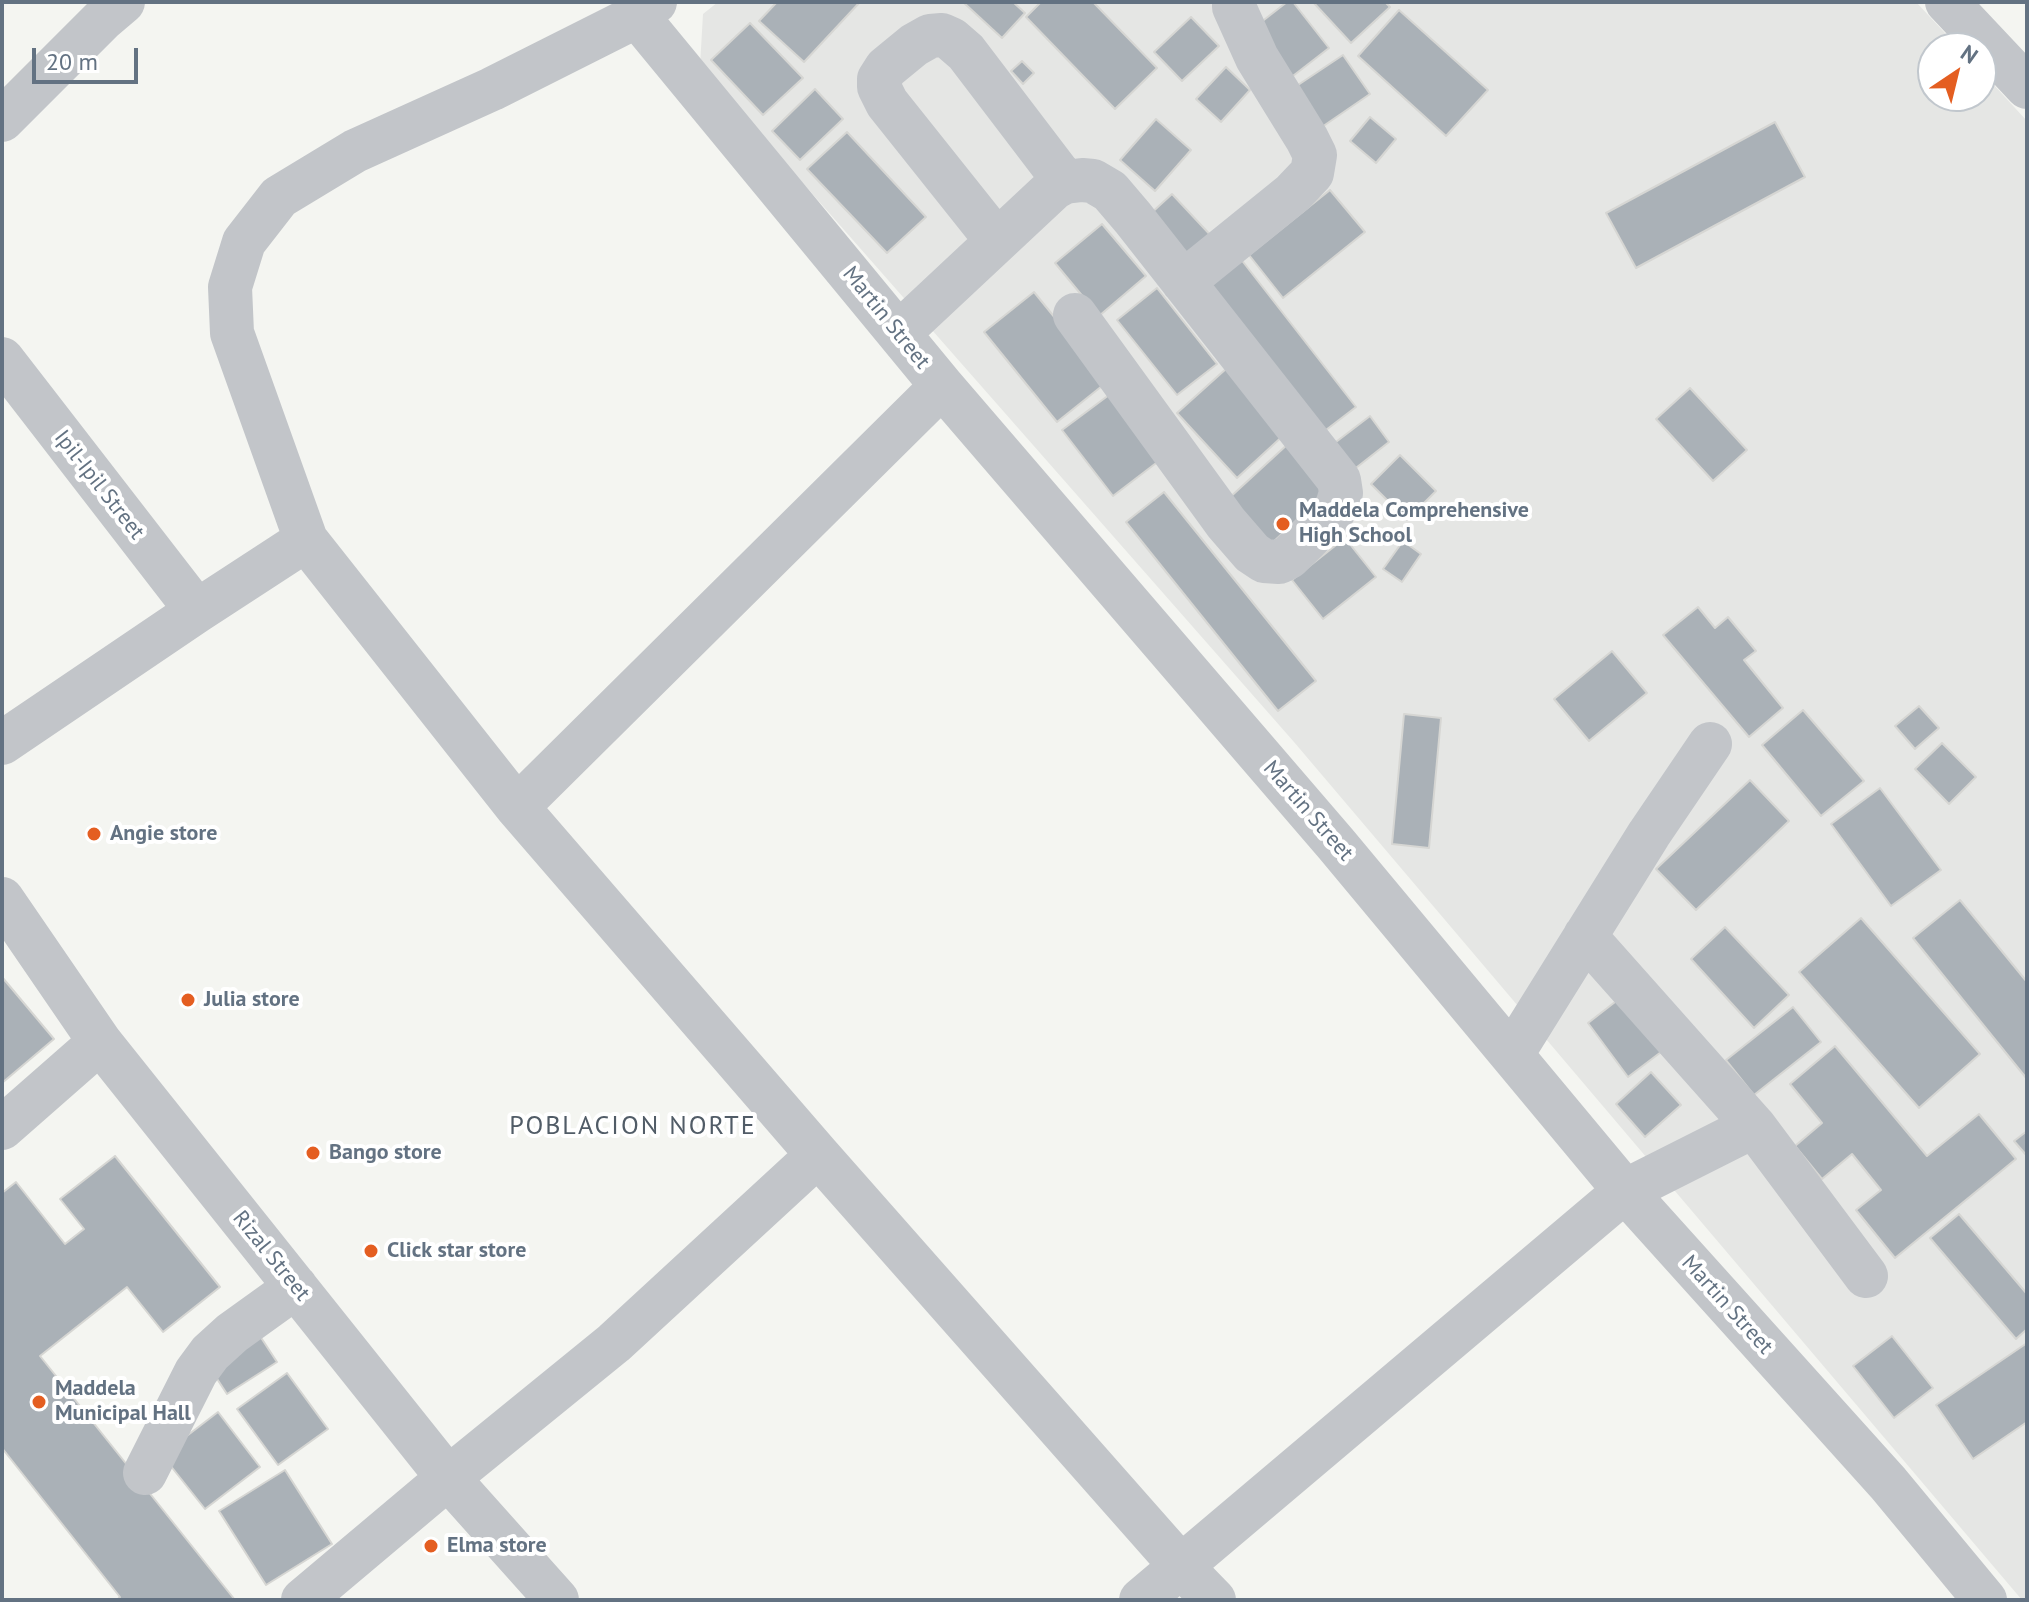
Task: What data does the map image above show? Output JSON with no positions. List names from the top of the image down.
{
  "streets": {
    "street": ["Martin Street", "Ipil-Ipil Street", "Rizal Street"]
  },
  "districts": ["POBLACION NORTE"],
  "places": [
    "Maddela Comprehensive High School",
    "Angie store",
    "Julia store",
    "Bango store",
    "Click star store",
    "Maddela Municipal Hall",
    "Elma store"
  ],
  "scale_bar": "20 m",
  "north": "top right"
}
